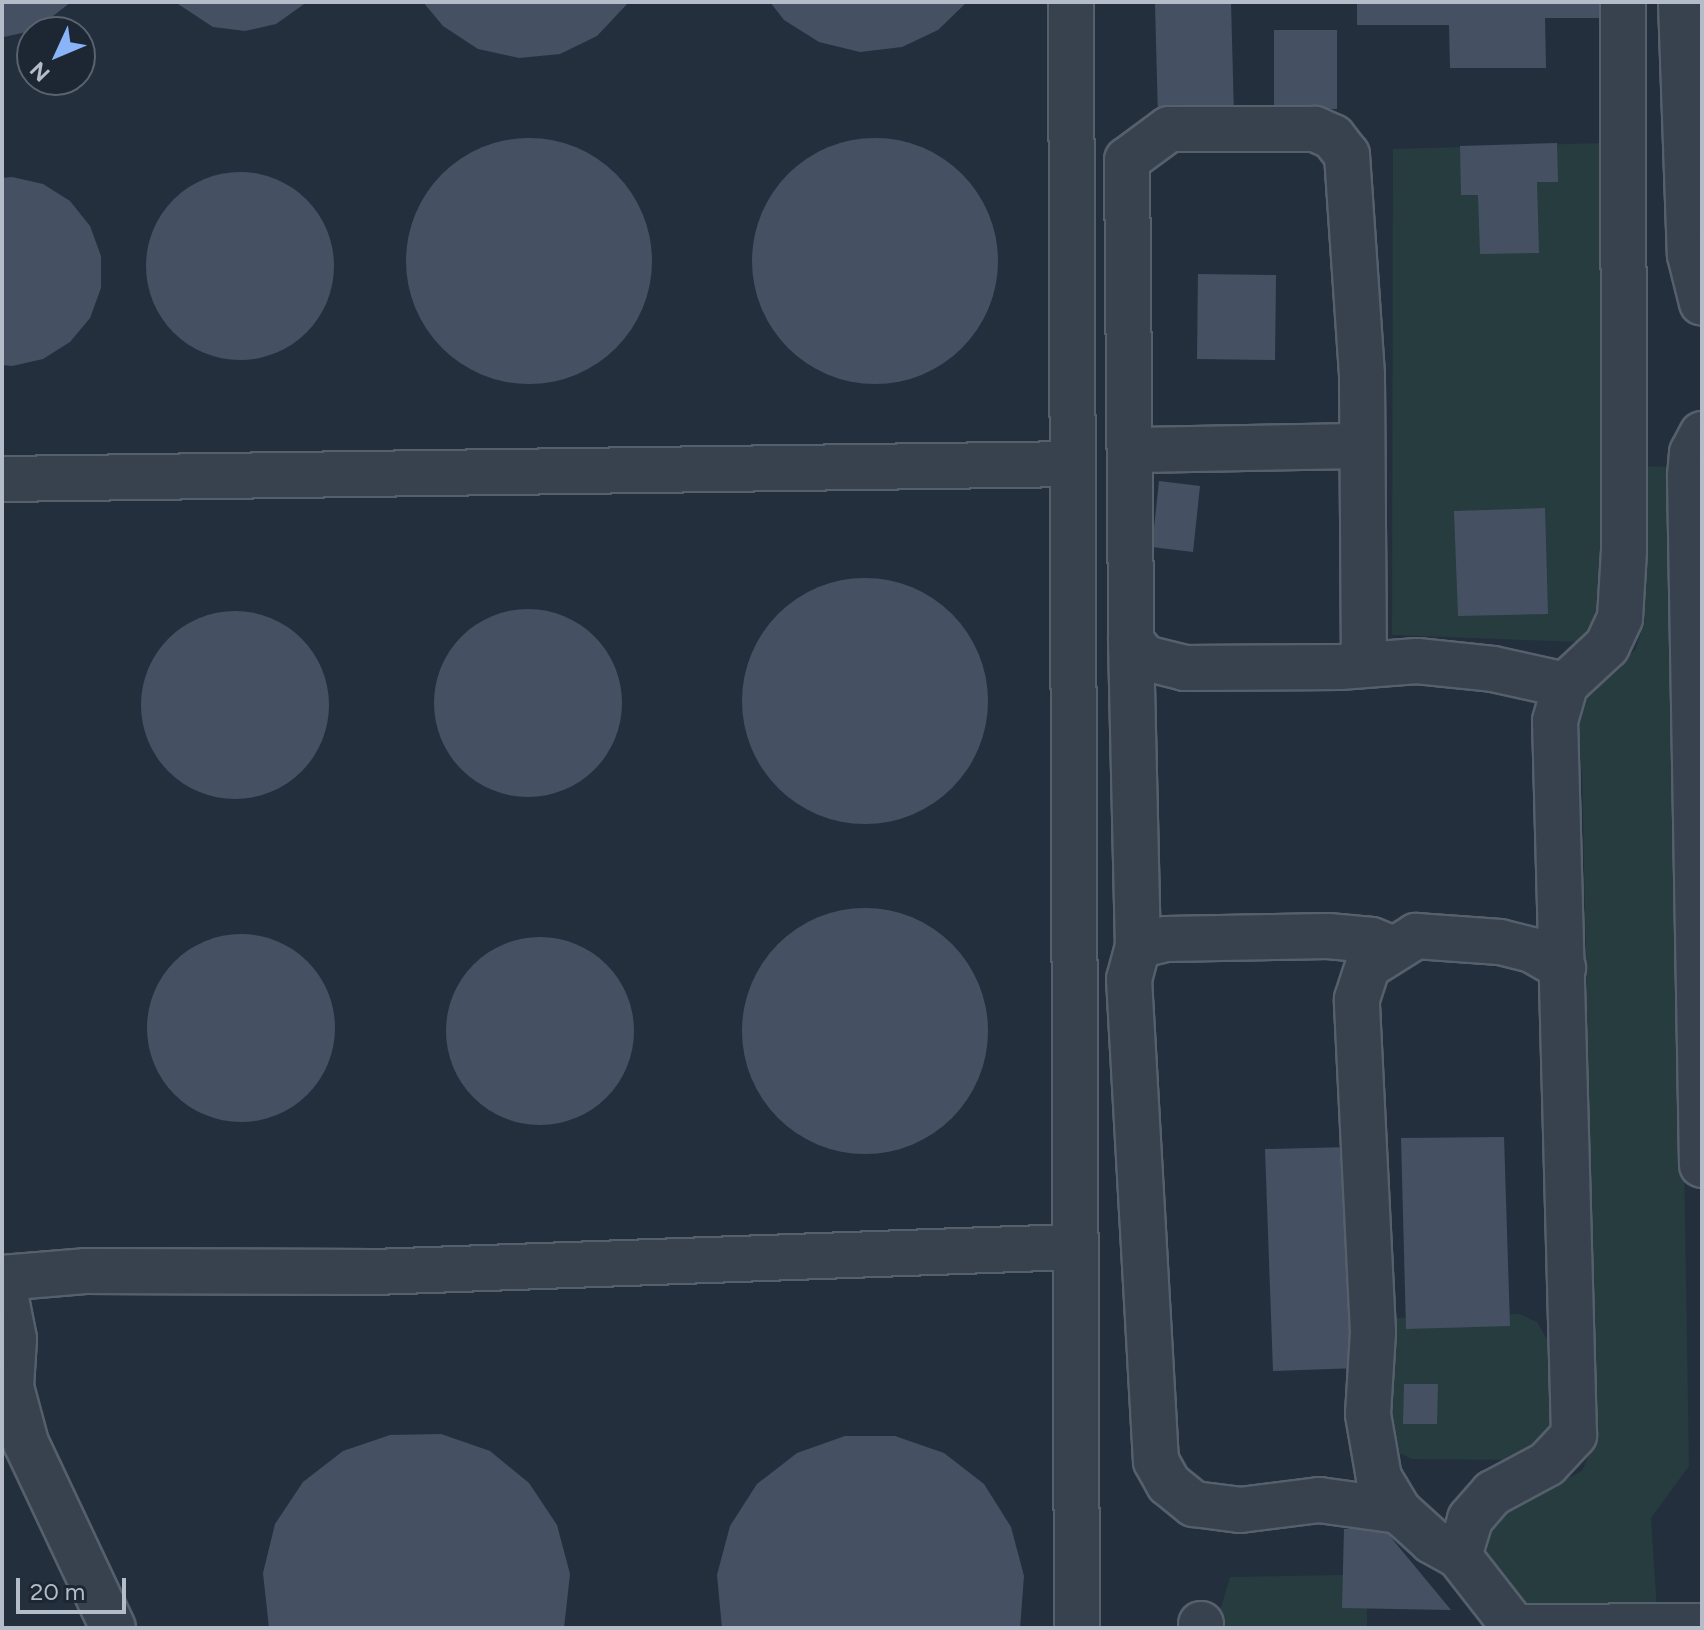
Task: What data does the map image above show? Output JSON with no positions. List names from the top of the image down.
{
  "scale_bar": "20 m",
  "north": "bottom left"
}
